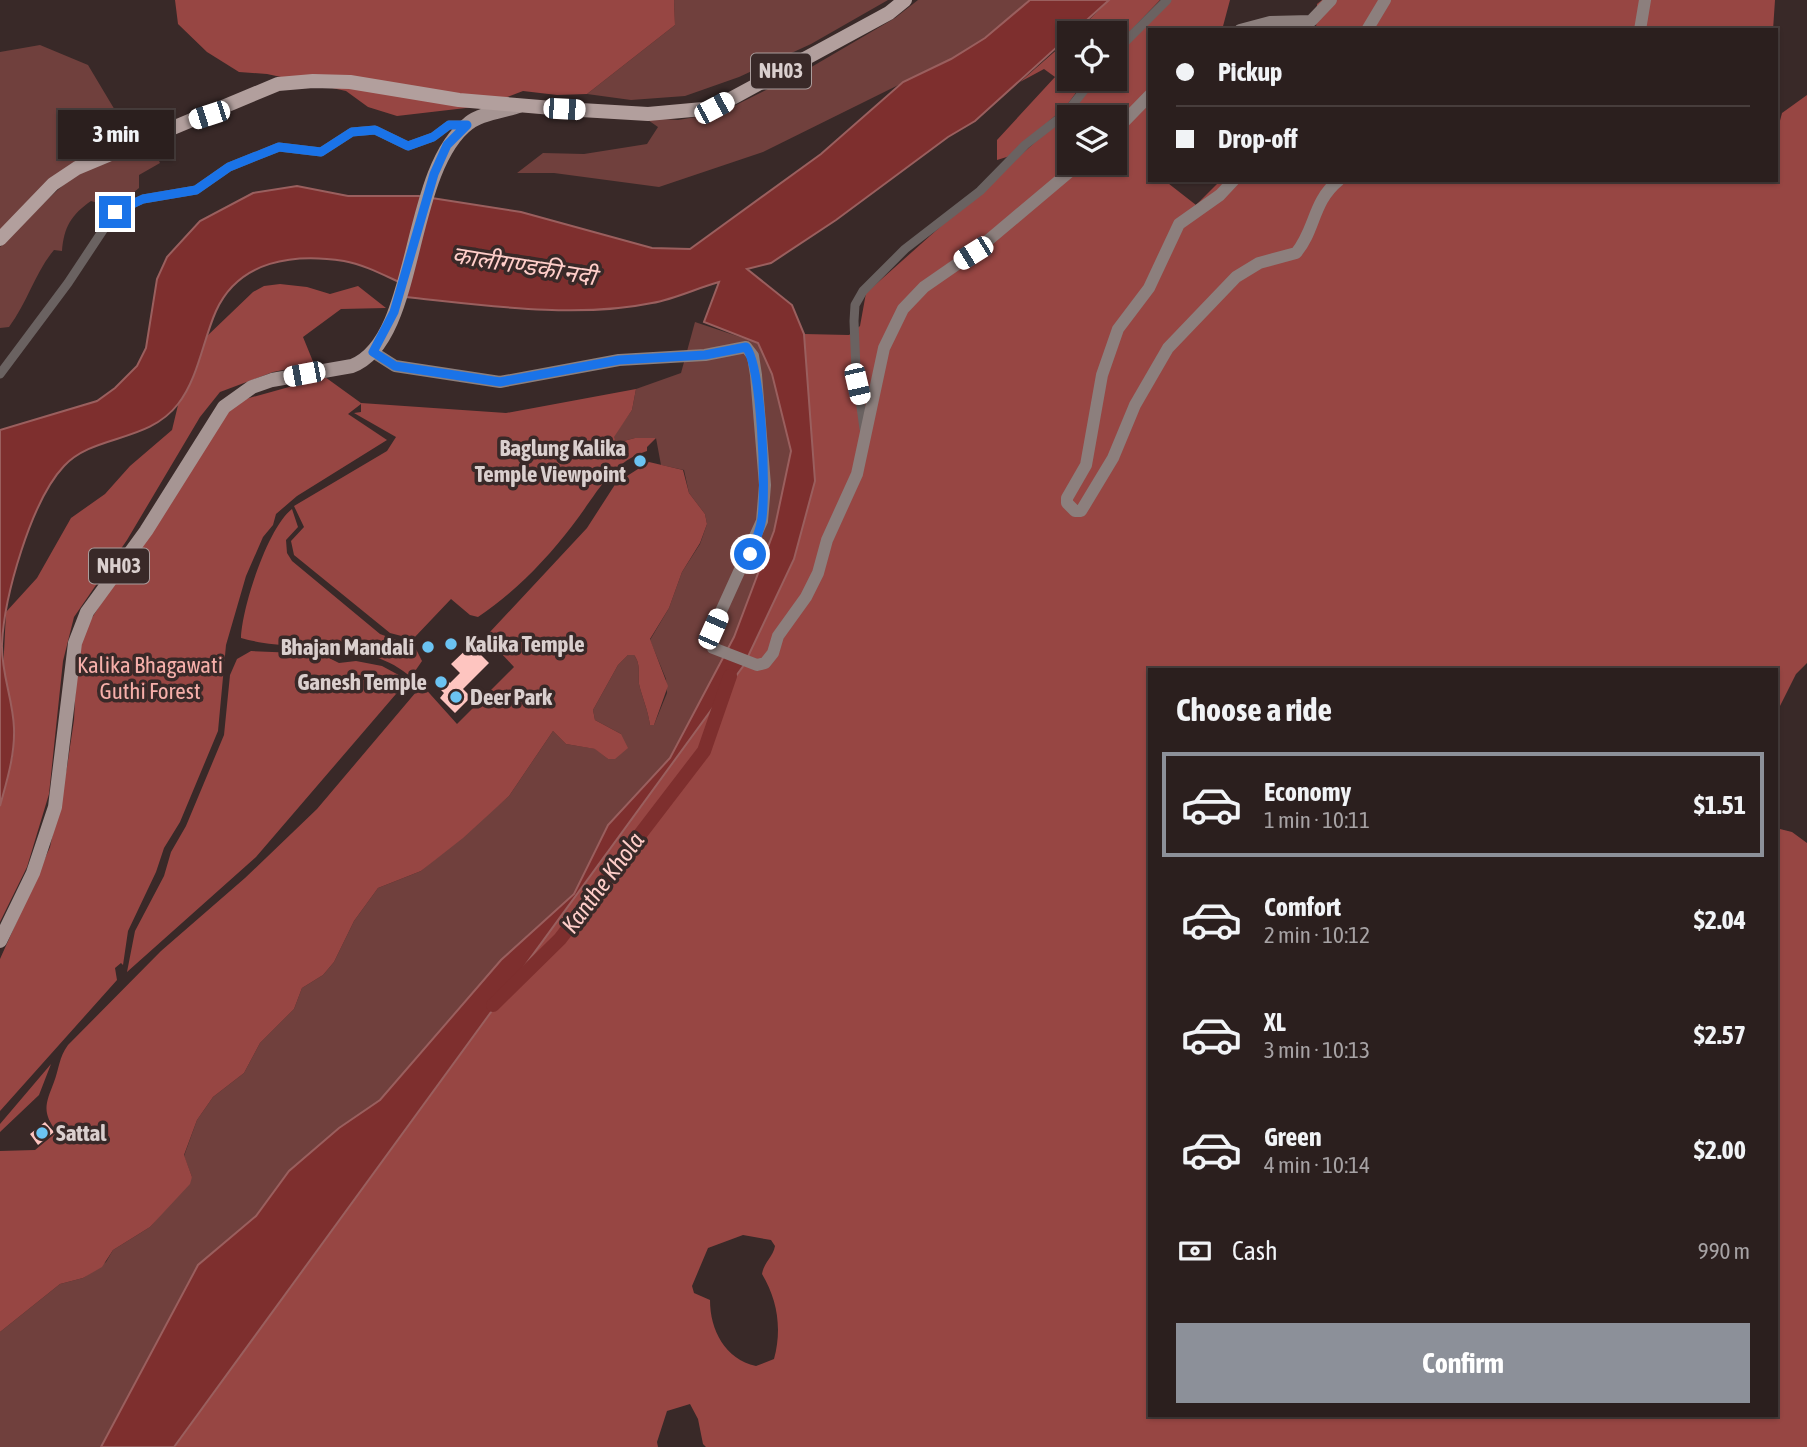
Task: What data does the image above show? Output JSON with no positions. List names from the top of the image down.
{
  "streets": {
    "highway": ["NH03"]
  },
  "water": ["कालीगण्डकी नदी", "Kanthe Khola"],
  "parks": ["Kalika Bhagawati Guthi Forest"],
  "places": [
    "Baglung Kalika Temple Viewpoint",
    "Kalika Temple",
    "Bhajan Mandali",
    "Ganesh Temple",
    "Deer Park",
    "Sattal"
  ],
  "page": {
    "banner": ["Pickup", "Drop-off"],
    "bubble": "3 min",
    "heading": "Choose a ride",
    "list": [
      {
        "name": "Economy",
        "note": "1 min · 10:11",
        "value": "$1.51"
      },
      {
        "name": "Comfort",
        "note": "2 min · 10:12",
        "value": "$2.04"
      },
      {
        "name": "XL",
        "note": "3 min · 10:13",
        "value": "$2.57"
      },
      {
        "name": "Green",
        "note": "4 min · 10:14",
        "value": "$2.00"
      }
    ],
    "pay": ["Cash", "990 m"],
    "buttons": "Confirm"
  }
}
